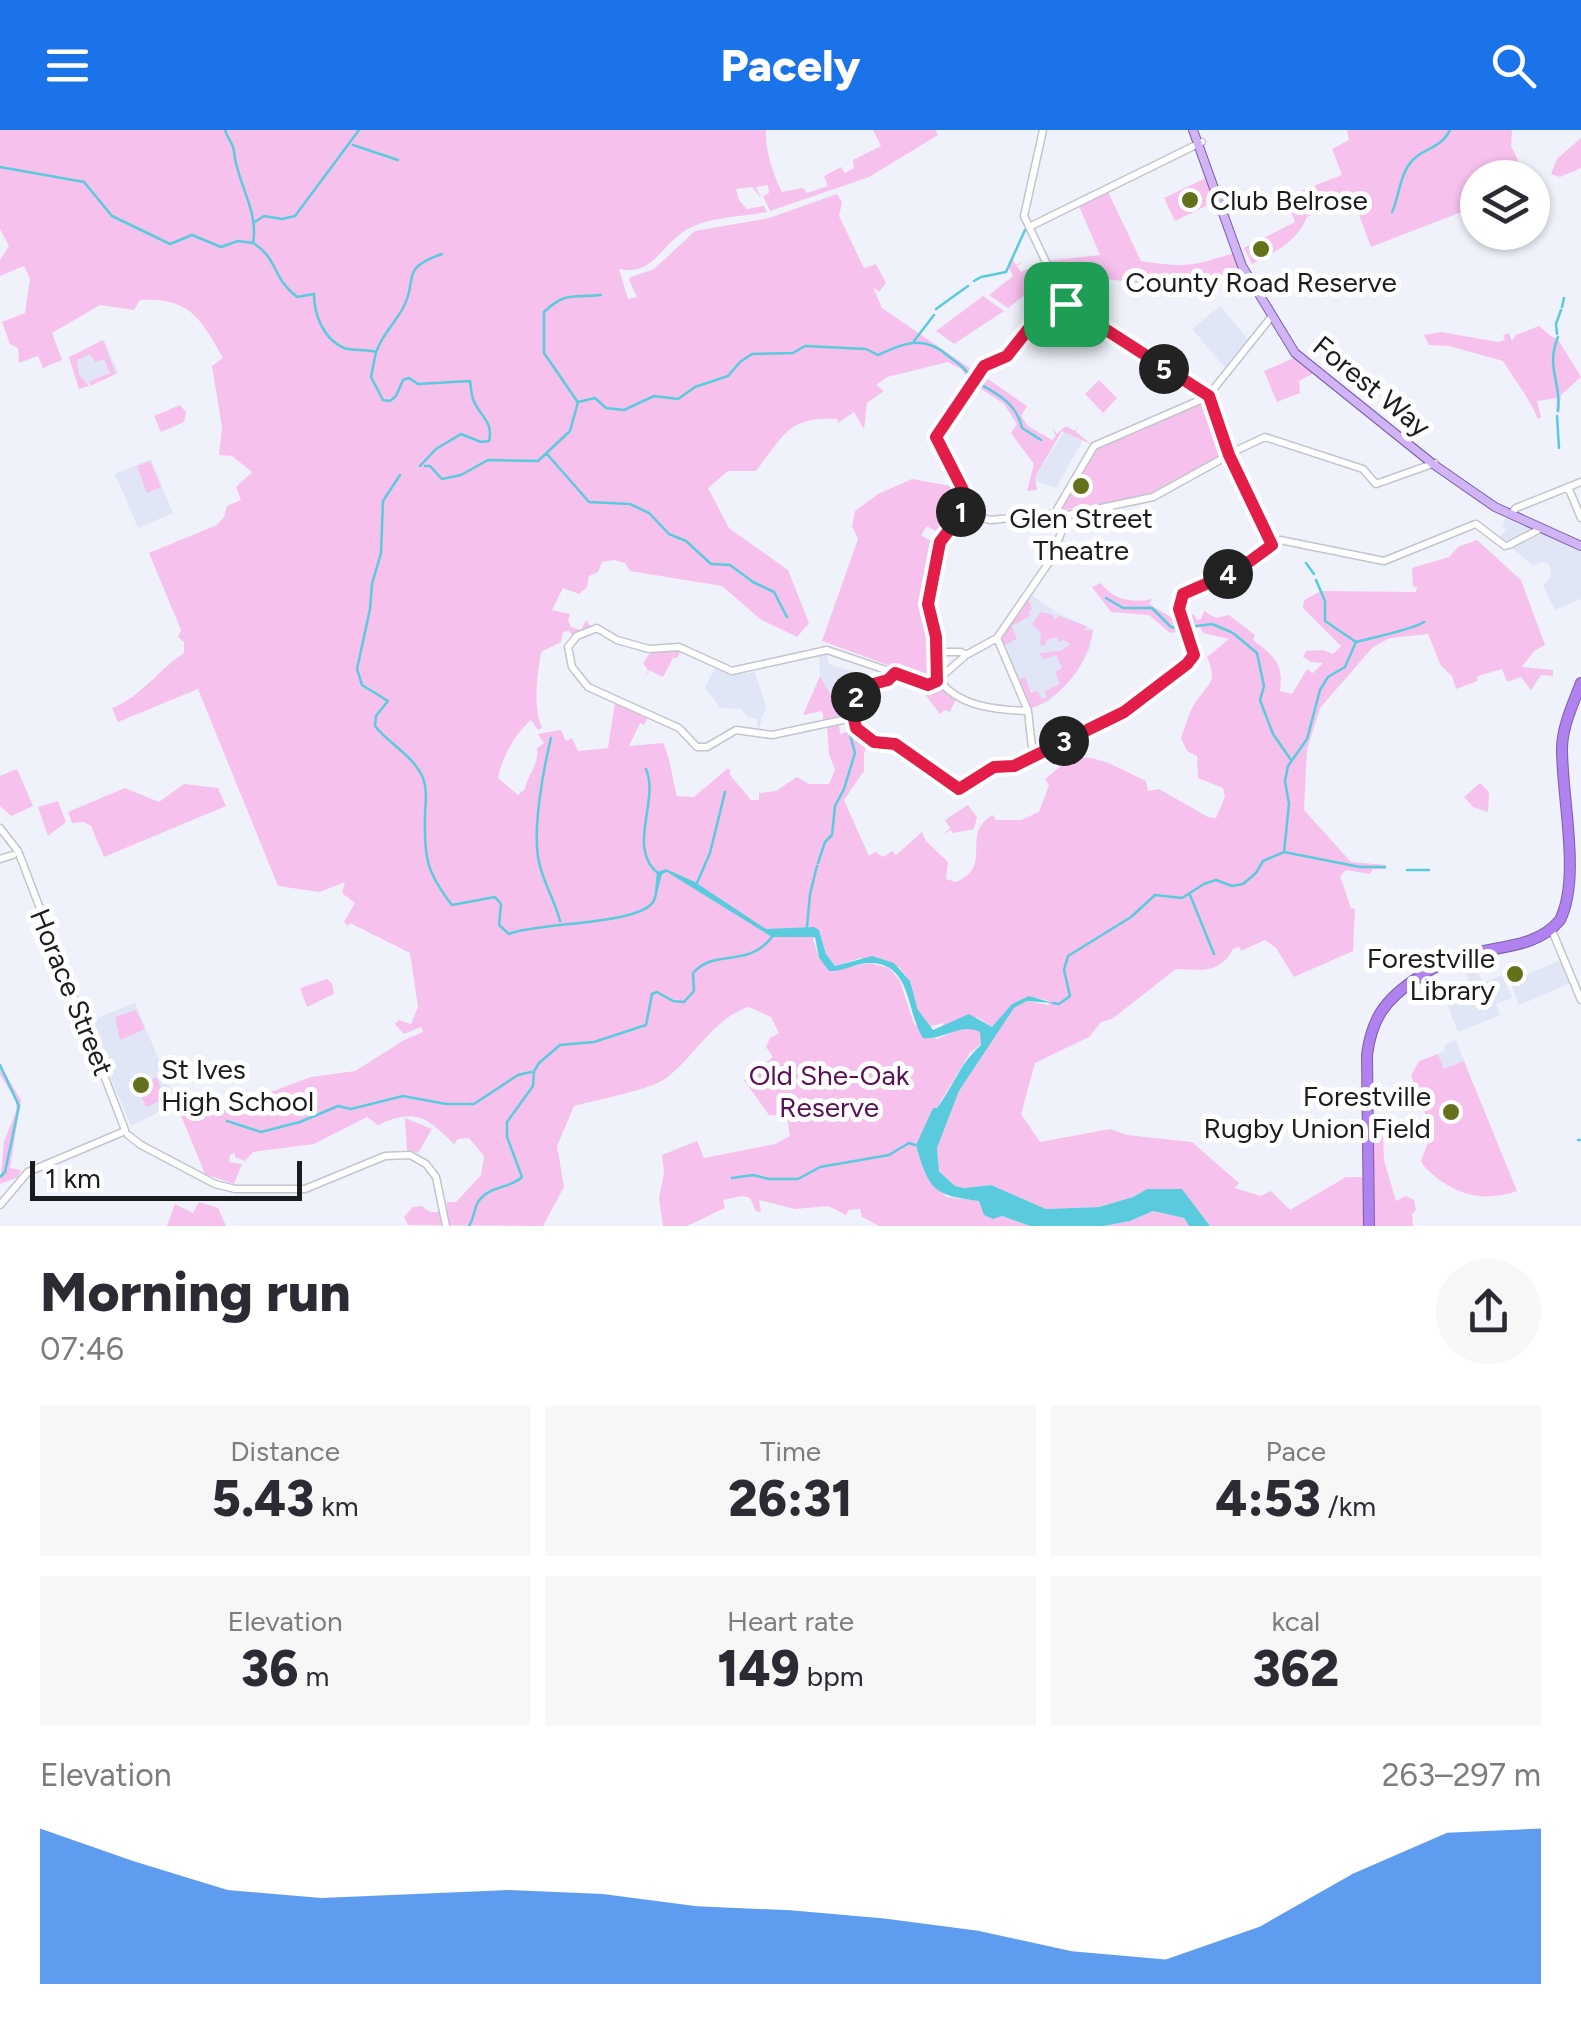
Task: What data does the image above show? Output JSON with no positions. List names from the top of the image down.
{
  "streets": {
    "main road": ["Forest Way"],
    "street": ["Horace Street"]
  },
  "parks": ["Old She-Oak Reserve"],
  "places": [
    "Club Belrose",
    "County Road Reserve",
    "Glen Street Theatre",
    "Forestville Library",
    "St Ives High School",
    "Forestville Rugby Union Field"
  ],
  "scale_bar": "1 km",
  "page": {
    "header": "Pacely",
    "pins": [
      "5",
      "1",
      "4",
      "2",
      "3"
    ],
    "scale": "1 km",
    "heading": ["Morning run", "07:46"],
    "stats": [
      ["Distance", "5.43 km"],
      ["Time", "26:31"],
      ["Pace", "4:53 /km"],
      ["Elevation", "36 m"],
      ["Heart rate", "149 bpm"],
      ["kcal", "362"]
    ],
    "chart": ["Elevation", "263–297 m"]
  }
}
